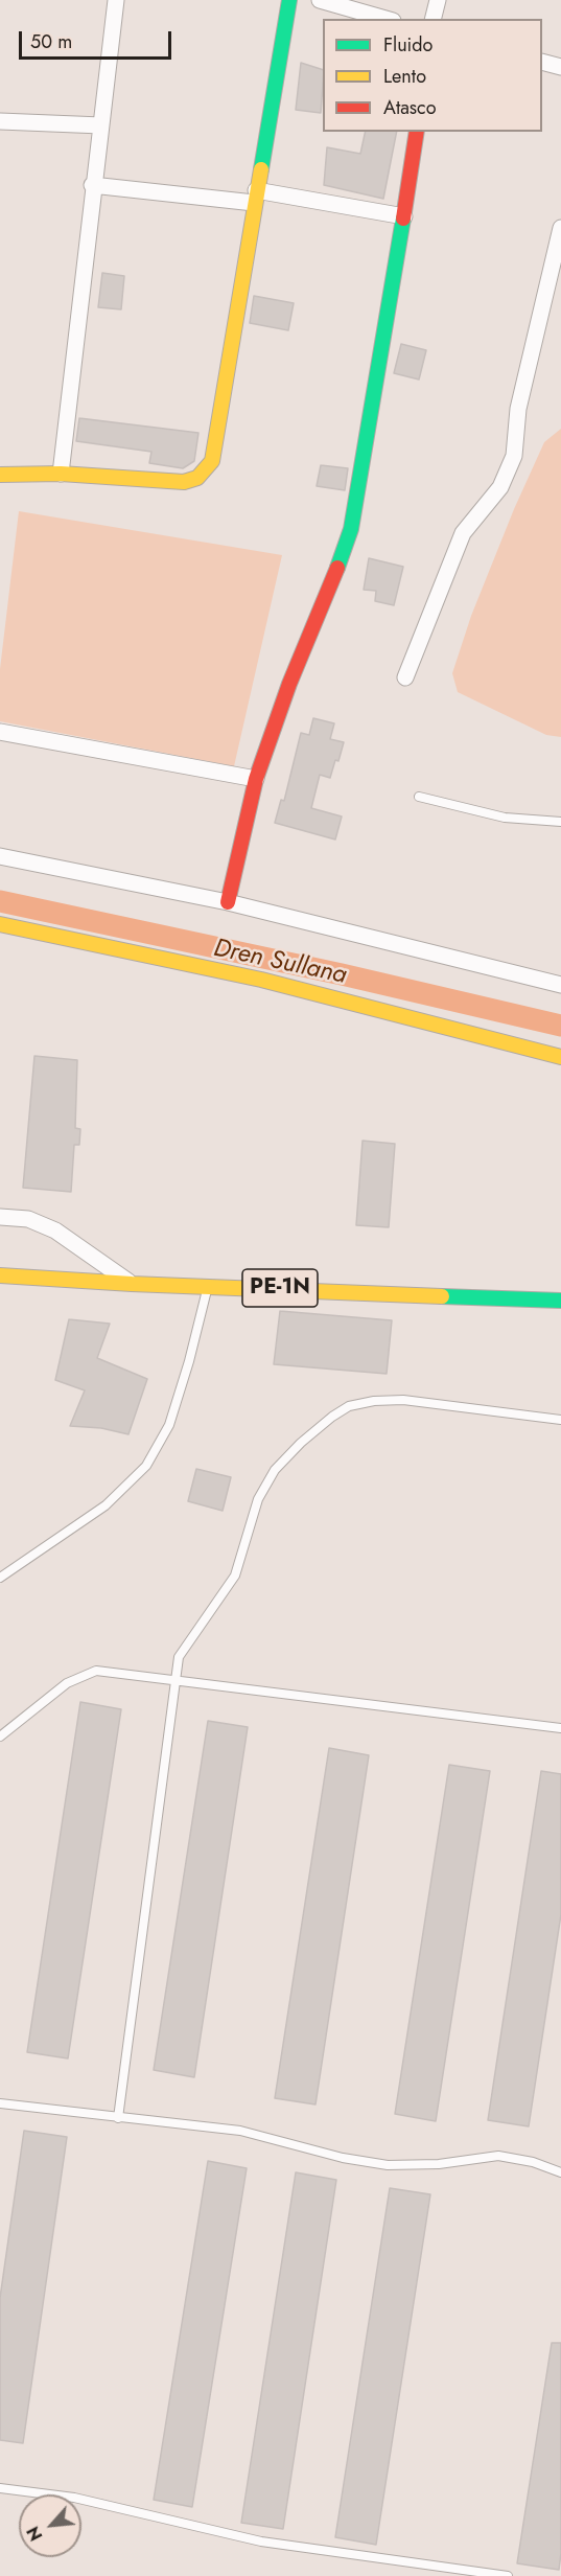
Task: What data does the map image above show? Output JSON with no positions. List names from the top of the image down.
{
  "streets": {
    "street": ["PE-1N"]
  },
  "water": ["Dren Sullana"],
  "legend": ["Fluido", "Lento", "Atasco"],
  "scale_bar": "50 m",
  "north": "bottom left"
}
